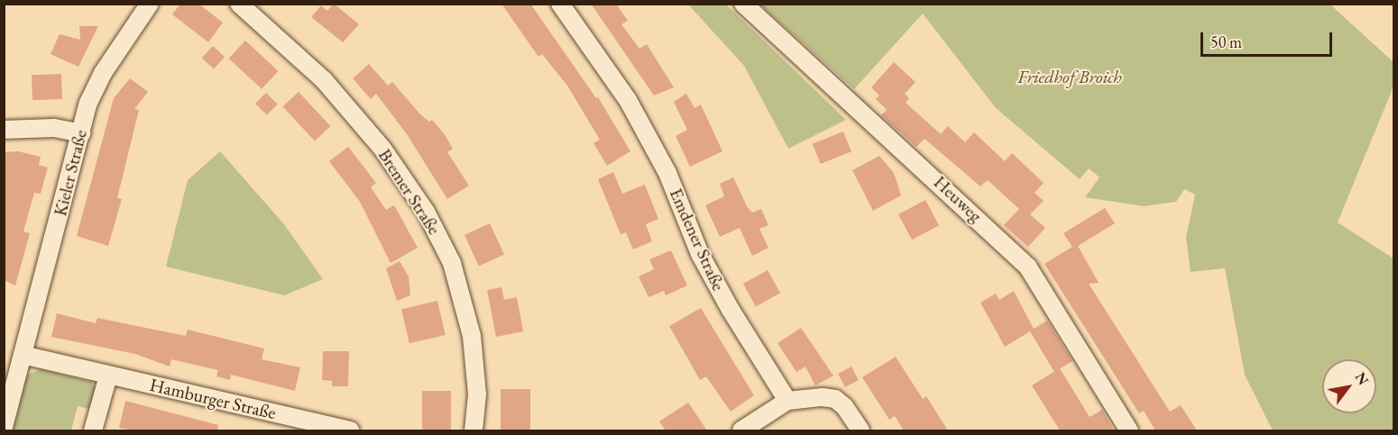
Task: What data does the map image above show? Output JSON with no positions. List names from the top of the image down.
{
  "streets": {
    "street": [
      "Kieler Straße",
      "Bremer Straße",
      "Heuweg",
      "Emdener Straße",
      "Hamburger Straße"
    ]
  },
  "parks": ["Friedhof Broich"],
  "scale_bar": "50 m",
  "north": "top right"
}
